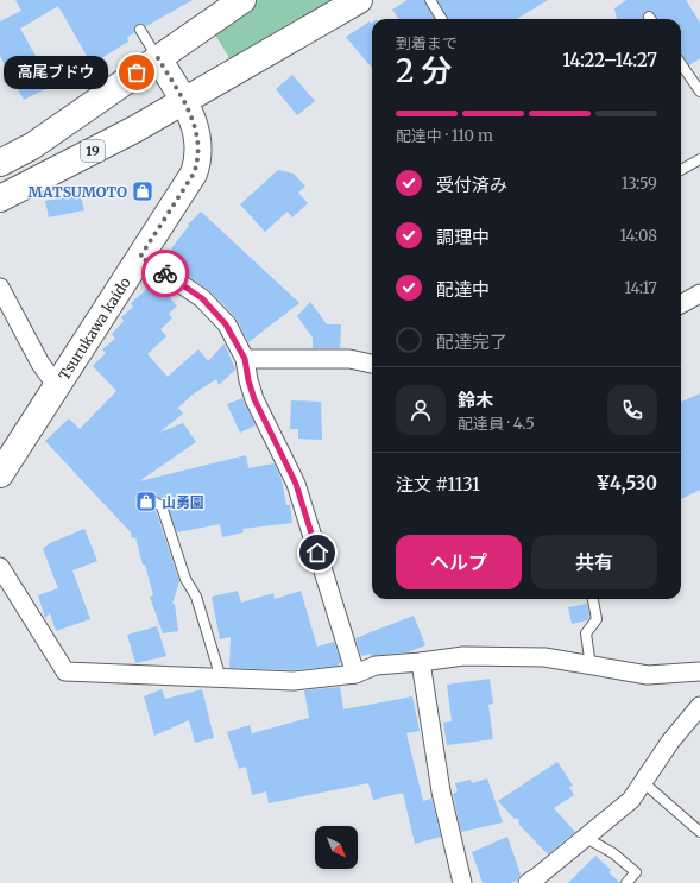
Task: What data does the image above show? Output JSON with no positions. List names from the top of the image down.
{
  "streets": {
    "main road": ["19", "Tsurukawa kaido"]
  },
  "crossings": [
    ["19", "Tsurukawa kaido"]
  ],
  "places": {
    "other": ["高尾ブドウ"],
    "shop": ["MATSUMOTO", "山勇園"]
  },
  "north": "bottom right",
  "page": {
    "heading": ["2 分", "到着まで", "14:22–14:27"],
    "panel": [
      "鈴木",
      "配達員 · 4.5",
      "注文 #1131",
      "¥4,530"
    ],
    "bubble": "高尾ブドウ",
    "bar": "配達中 · 110 m",
    "list": [
      ["受付済み", "13:59"],
      ["調理中", "14:08"],
      ["配達中", "14:17"],
      "配達完了"
    ],
    "buttons": ["ヘルプ", "共有"]
  }
}
